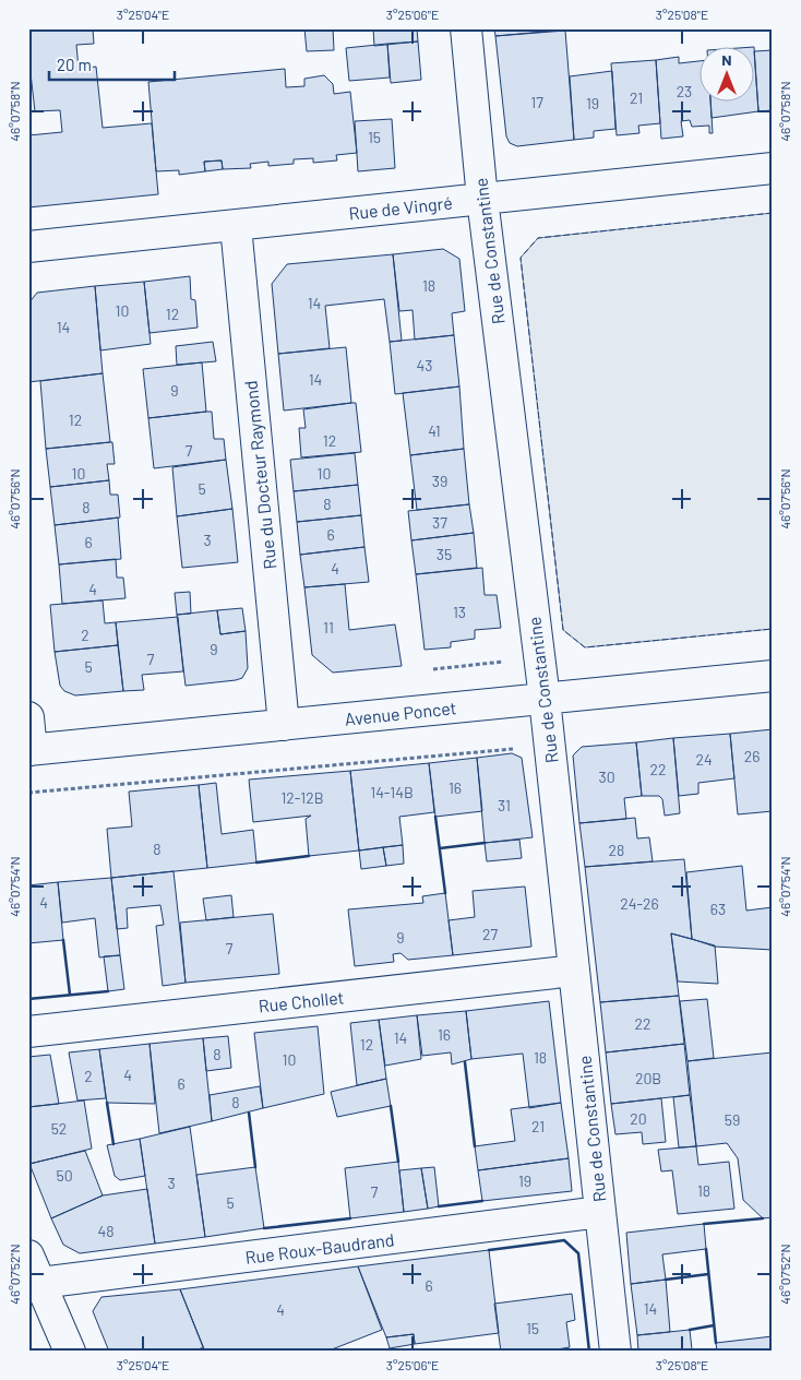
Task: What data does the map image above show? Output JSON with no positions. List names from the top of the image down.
{
  "streets": {
    "street": [
      "Rue de Vingré",
      "Rue de Constantine",
      "Rue du Docteur Raymond",
      "Avenue Poncet",
      "Rue Chollet",
      "Rue Roux-Baudrand"
    ]
  },
  "crossings": [
    ["Rue de Vingré", "Rue de Constantine"],
    ["Rue de Vingré", "Rue du Docteur Raymond"],
    ["Rue de Constantine", "Avenue Poncet"],
    ["Rue de Constantine", "Rue Chollet"],
    ["Rue de Constantine", "Rue Roux-Baudrand"],
    ["Rue du Docteur Raymond", "Avenue Poncet"]
  ],
  "house_numbers": [
    "23",
    "21",
    "17",
    "19",
    "15",
    "18",
    "14",
    "10",
    "12",
    "14",
    "43",
    "14",
    "9",
    "12",
    "41",
    "12",
    "7",
    "10",
    "10",
    "39",
    "5",
    "8",
    "8",
    "37",
    "6",
    "3",
    "6",
    "35",
    "4",
    "4",
    "13",
    "11",
    "2",
    "9",
    "7",
    "5",
    "26",
    "24",
    "22",
    "30",
    "16",
    "14-14B",
    "12-12B",
    "31",
    "8",
    "28",
    "4",
    "24-26",
    "63",
    "27",
    "9",
    "7",
    "22",
    "16",
    "14",
    "12",
    "8",
    "18",
    "10",
    "4",
    "2",
    "20B",
    "6",
    "8",
    "20",
    "59",
    "21",
    "52",
    "50",
    "19",
    "3",
    "18",
    "7",
    "5",
    "48",
    "6",
    "14",
    "4",
    "15"
  ],
  "scale_bar": "20 m",
  "north": "top",
  "coordinates": [
    "3°25'04\"E",
    "3°25'06\"E",
    "3°25'08\"E",
    "46°07'58\"N",
    "46°07'56\"N",
    "46°07'54\"N",
    "46°07'52\"N"
  ]
}
